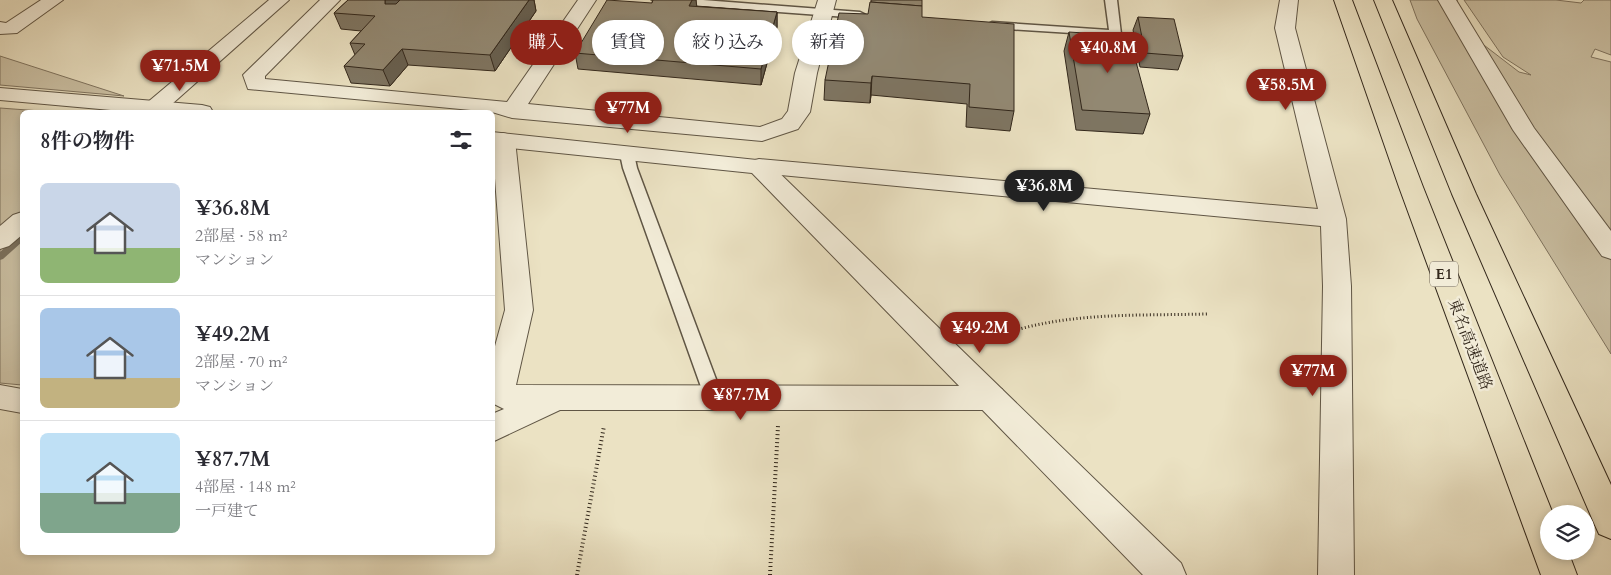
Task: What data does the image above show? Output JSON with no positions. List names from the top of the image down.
{
  "streets": {
    "highway": ["E1", "東名高速道路"]
  },
  "page": {
    "chip": [
      "購入",
      "賃貸",
      "絞り込み",
      "新着"
    ],
    "price": [
      "¥40.8M",
      "¥71.5M",
      "¥58.5M",
      "¥77M",
      "¥36.8M",
      "¥49.2M",
      "¥77M",
      "¥87.7M"
    ],
    "heading": "8件の物件",
    "list": [
      {
        "name": "¥36.8M",
        "note": "2部屋 · 58 m² · マンション"
      },
      {
        "name": "¥49.2M",
        "note": "2部屋 · 70 m² · マンション"
      },
      {
        "name": "¥87.7M",
        "note": "4部屋 · 148 m² · 一戸建て"
      }
    ]
  }
}
